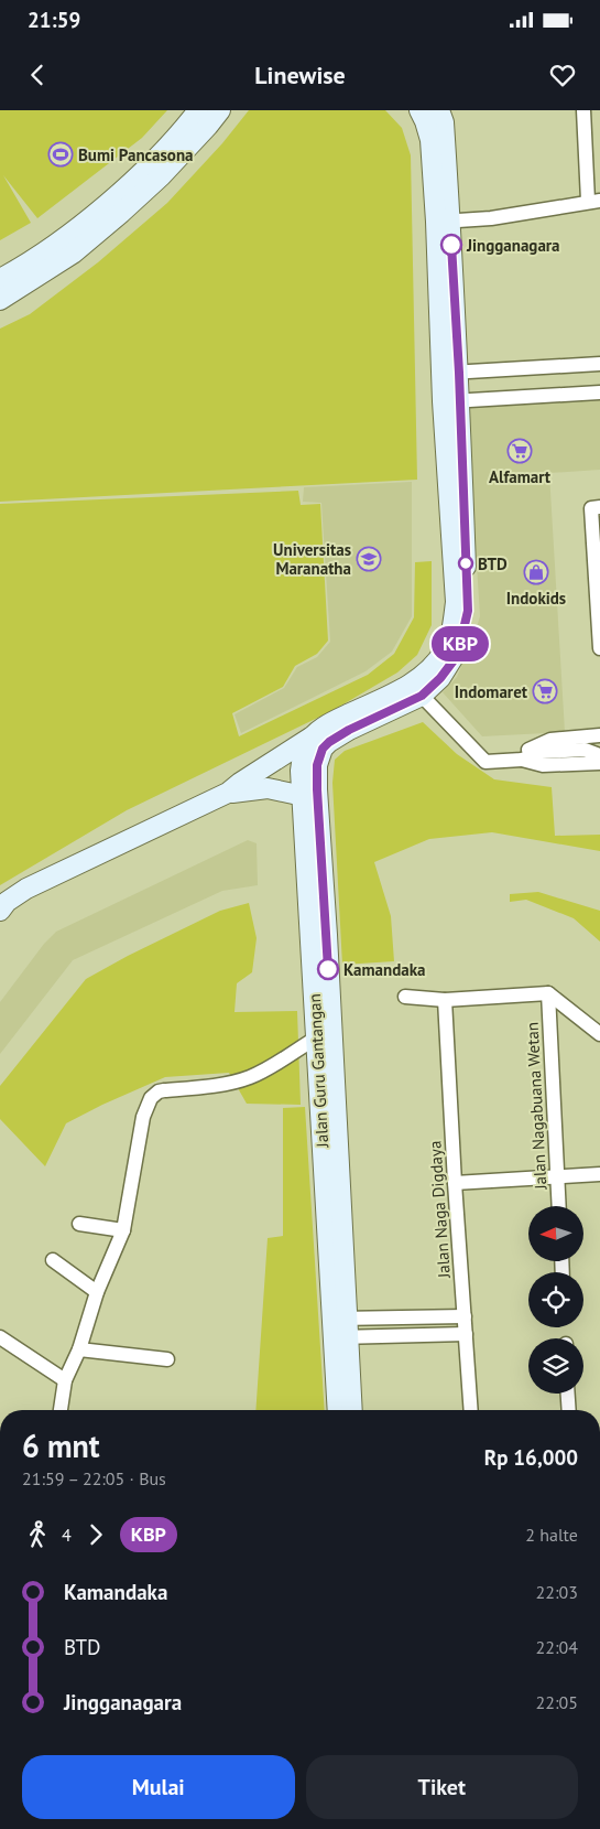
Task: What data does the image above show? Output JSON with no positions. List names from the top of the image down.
{
  "streets": {
    "street": ["Jalan Guru Gantangan", "Jalan Nagabuana Wetan", "Jalan Naga Digdaya"]
  },
  "places": {
    "sports": ["Bumi Pancasona"],
    "other": ["Jingganagara", "BTD", "Kamandaka"],
    "supermarket": ["Alfamart", "Indomaret"],
    "school or university": ["Universitas Maranatha"],
    "shop": ["Indokids"]
  },
  "lines": ["bus line KBP"],
  "north": "left",
  "page": {
    "status": "21:59",
    "header": "Linewise",
    "on_map": "KBP",
    "heading": ["6 mnt", "21:59 – 22:05 · Bus", "Rp 16,000"],
    "legs": ["4", "KBP", "2 halte"],
    "list": [
      {
        "name": "Kamandaka",
        "value": "22:03"
      },
      {
        "name": "BTD",
        "value": "22:04"
      },
      {
        "name": "Jingganagara",
        "value": "22:05"
      }
    ],
    "buttons": ["Mulai", "Tiket"]
  }
}
